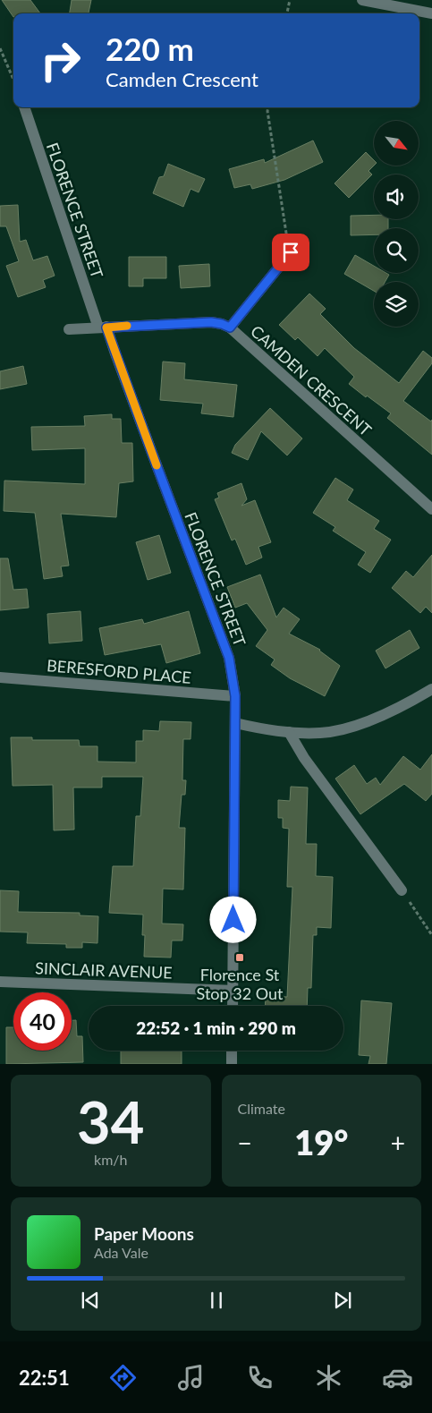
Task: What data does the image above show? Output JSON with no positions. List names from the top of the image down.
{
  "streets": {
    "street": [
      "FLORENCE STREET",
      "CAMDEN CRESCENT",
      "BERESFORD PLACE",
      "SINCLAIR AVENUE"
    ]
  },
  "crossings": [
    ["FLORENCE STREET", "CAMDEN CRESCENT"],
    ["FLORENCE STREET", "BERESFORD PLACE"],
    ["FLORENCE STREET", "SINCLAIR AVENUE"]
  ],
  "places": {
    "transit": ["Florence St Stop 32 Out"]
  },
  "north": "bottom right",
  "page": {
    "turn": ["220 m", "Camden Crescent"],
    "limit": "40",
    "trip": "22:52 · 1 min · 290 m",
    "tile": [
      ["34", "km/h"],
      "Climate"
    ],
    "heat": ["−", "19°", "+"],
    "song": ["Paper Moons", "Ada Vale"],
    "tabs": "22:51"
  }
}
